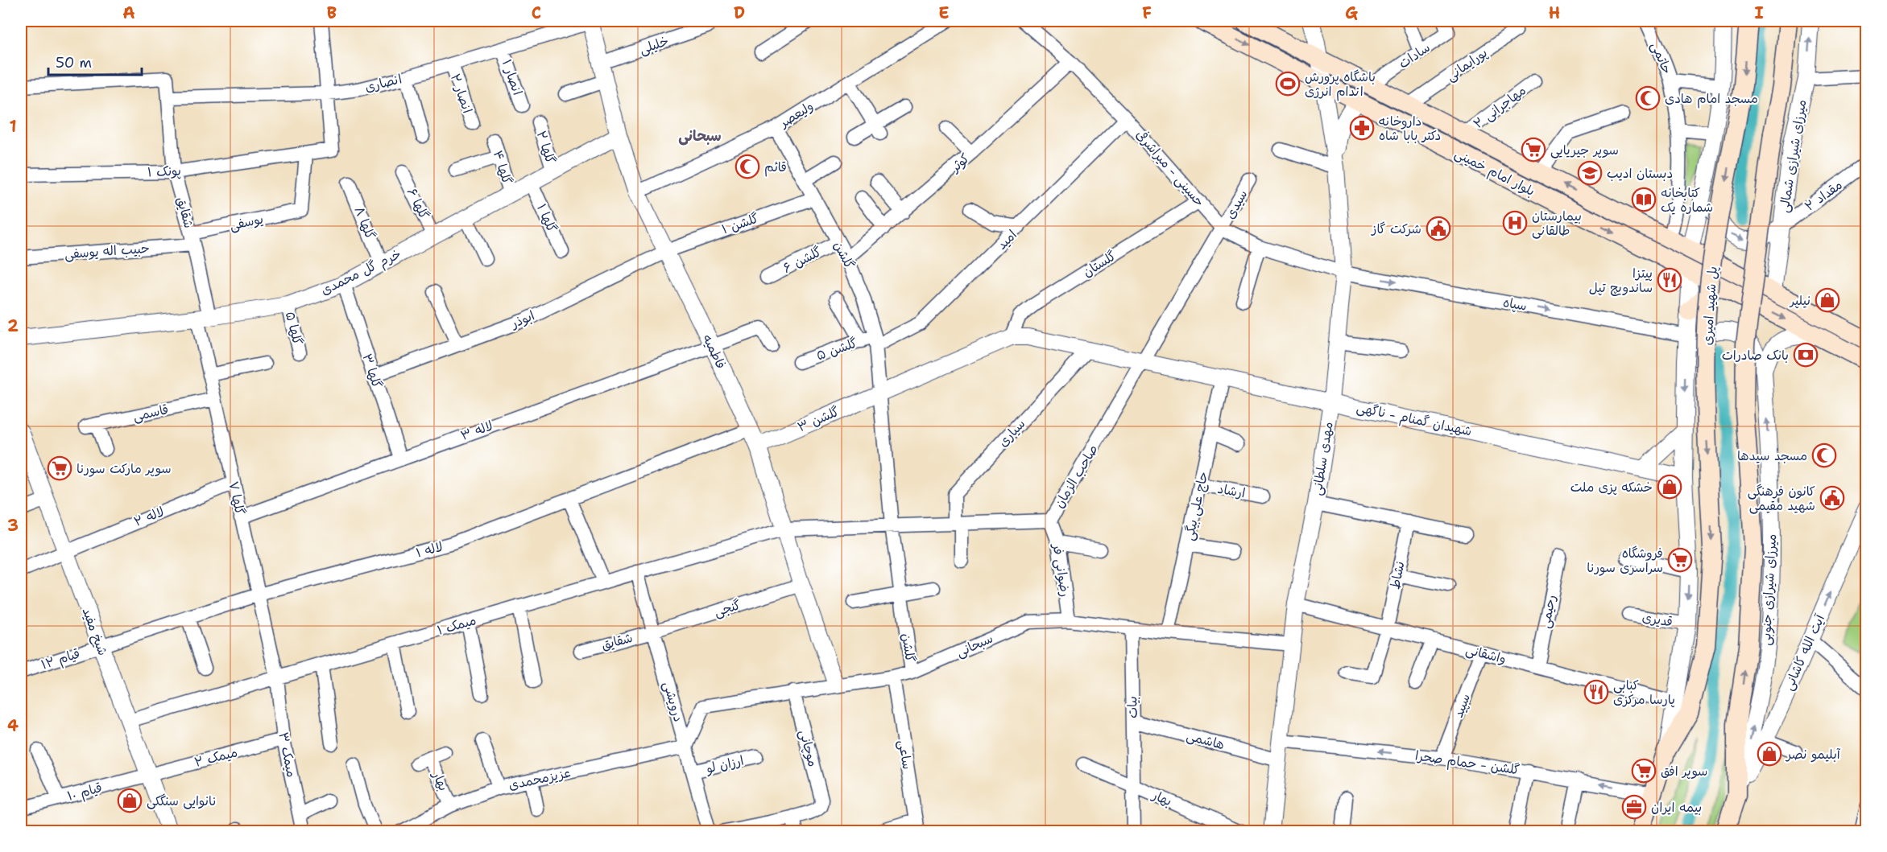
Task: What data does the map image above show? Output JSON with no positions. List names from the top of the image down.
{
  "streets": {
    "main road": [
      "میرزای شیرازی شمالی",
      "بلوار امام خمینی",
      "پل شهید امیری",
      "میرزای شیرازی جنوبی"
    ],
    "street": [
      "خلیلی",
      "سادات",
      "حاتمی",
      "پورایمانی",
      "انصار ۱",
      "انصاری",
      "انصار ۲",
      "مهاجرانی ۲",
      "ولیعصر",
      "گلها ۲",
      "کوثر",
      "گلها ۴",
      "حسینی - میراشرفی",
      "پونک ۱",
      "مقداد ۲",
      "گلها ۶",
      "سیدی",
      "شقایق",
      "گلها ۱",
      "یوسفی",
      "گلها ۸",
      "گلشن ۱",
      "امید",
      "حبیب اله یوسفی",
      "گلشن",
      "گلشن ۶",
      "گلستان",
      "خرم گل محمدی",
      "سپاه",
      "ابوذر",
      "گلها ۵",
      "گلشن ۵",
      "فاطمیه",
      "گلها ۳",
      "قاسمی",
      "گلشن ۳",
      "شهیدان گمنام - ناگهی",
      "لاله ۳",
      "سیاری",
      "مهدی سلطانی",
      "صاحب الزمان",
      "ارشاد",
      "گلها ۷",
      "حاج علی بیگی",
      "لاله ۲",
      "لاله ۱",
      "رضوانی فر",
      "نشاط",
      "گنجی",
      "رحیمی",
      "قدیری",
      "میمک ۱",
      "شیخ مفید",
      "سبحانی",
      "آیت الله کاشانی",
      "واشقانی",
      "قیام ۱۲",
      "درویشی",
      "سپید",
      "بیات",
      "هاشمی",
      "موچانی",
      "میمک ۳",
      "ساعی",
      "میمک ۲",
      "گلشن - حمام صحرا",
      "ارزان لو",
      "عزیزمحمدی",
      "بهار",
      "قیام ۱۰"
    ]
  },
  "crossings": [
    ["خلیلی", "فاطمیه"],
    ["سادات", "بلوار امام خمینی"],
    ["حاتمی", "بلوار امام خمینی"],
    ["پورایمانی", "بلوار امام خمینی"],
    ["انصار ۱", "انصاری"],
    ["انصاری", "انصار ۲"],
    ["انصاری", "پونک ۱"],
    ["انصاری", "شقایق"],
    ["انصاری", "فاطمیه"],
    ["مهاجرانی ۲", "بلوار امام خمینی"],
    ["ولیعصر", "گلشن"],
    ["ولیعصر", "فاطمیه"],
    ["گلها ۲", "خرم گل محمدی"],
    ["میرزای شیرازی شمالی", "بلوار امام خمینی"],
    ["میرزای شیرازی شمالی", "مقداد ۲"],
    ["میرزای شیرازی شمالی", "میرزای شیرازی جنوبی"],
    ["کوثر", "حسینی - میراشرفی"],
    ["کوثر", "گلشن"],
    ["گلها ۴", "خرم گل محمدی"],
    ["حسینی - میراشرفی", "سیدی"],
    ["حسینی - میراشرفی", "امید"],
    ["حسینی - میراشرفی", "گلستان"],
    ["حسینی - میراشرفی", "سپاه"],
    ["حسینی - میراشرفی", "مهدی سلطانی"],
    ["حسینی - میراشرفی", "صاحب الزمان"],
    ["پونک ۱", "شقایق"],
    ["پونک ۱", "یوسفی"],
    ["بلوار امام خمینی", "مهدی سلطانی"],
    ["بلوار امام خمینی", "میرزای شیرازی جنوبی"],
    ["گلها ۶", "خرم گل محمدی"],
    ["سیدی", "صاحب الزمان"],
    ["شقایق", "یوسفی"],
    ["شقایق", "حبیب اله یوسفی"],
    ["شقایق", "خرم گل محمدی"],
    ["شقایق", "گلها ۷"],
    ["شقایق", "گنجی"],
    ["شقایق", "درویشی"],
    ["گلها ۱", "خرم گل محمدی"],
    ["یوسفی", "حبیب اله یوسفی"],
    ["گلها ۸", "خرم گل محمدی"],
    ["گلشن ۱", "گلشن"],
    ["گلشن ۱", "ابوذر"],
    ["گلشن ۱", "فاطمیه"],
    ["امید", "گلشن"],
    ["امید", "گلشن ۵"],
    ["گلشن", "گلشن ۶"],
    ["گلشن", "گلشن ۵"],
    ["گلشن", "گلشن ۳"],
    ["گلشن", "صاحب الزمان"],
    ["گلشن", "سبحانی"],
    ["خرم گل محمدی", "گلها ۵"],
    ["خرم گل محمدی", "فاطمیه"],
    ["خرم گل محمدی", "گلها ۳"],
    ["خرم گل محمدی", "گلها ۷"],
    ["سپاه", "مهدی سلطانی"],
    ["ابوذر", "فاطمیه"],
    ["ابوذر", "گلها ۳"],
    ["فاطمیه", "گلشن ۳"],
    ["فاطمیه", "لاله ۳"],
    ["فاطمیه", "صاحب الزمان"],
    ["فاطمیه", "لاله ۱"],
    ["فاطمیه", "گنجی"],
    ["فاطمیه", "میمک ۱"],
    ["فاطمیه", "سبحانی"],
    ["گلها ۳", "لاله ۳"],
    ["قاسمی", "گلها ۷"],
    ["شهیدان گمنام - ناگهی", "مهدی سلطانی"],
    ["شهیدان گمنام - ناگهی", "صاحب الزمان"],
    ["شهیدان گمنام - ناگهی", "حاج علی بیگی"],
    ["لاله ۳", "گلها ۷"],
    ["سیاری", "صاحب الزمان"],
    ["مهدی سلطانی", "سبحانی"],
    ["مهدی سلطانی", "واشقانی"],
    ["مهدی سلطانی", "هاشمی"],
    ["مهدی سلطانی", "گلشن - حمام صحرا"],
    ["صاحب الزمان", "رضوانی فر"],
    ["صاحب الزمان", "میمک ۱"],
    ["ارشاد", "حاج علی بیگی"],
    ["گلها ۷", "لاله ۲"],
    ["گلها ۷", "لاله ۱"],
    ["گلها ۷", "میمک ۱"],
    ["گلها ۷", "میمک ۳"],
    ["حاج علی بیگی", "سبحانی"],
    ["لاله ۲", "شیخ مفید"],
    ["لاله ۱", "شیخ مفید"],
    ["لاله ۱", "قیام ۱۲"],
    ["رضوانی فر", "سبحانی"],
    ["نشاط", "واشقانی"],
    ["میرزای شیرازی جنوبی", "آیت الله کاشانی"],
    ["گنجی", "درویشی"],
    ["رحیمی", "واشقانی"],
    ["میمک ۱", "شیخ مفید"],
    ["میمک ۱", "درویشی"],
    ["میمک ۱", "میمک ۳"],
    ["شیخ مفید", "قیام ۱۲"],
    ["شیخ مفید", "میمک ۲"],
    ["شیخ مفید", "قیام ۱۰"],
    ["سبحانی", "درویشی"],
    ["سبحانی", "بیات"],
    ["سبحانی", "موچانی"],
    ["سبحانی", "ساعی"],
    ["سبحانی", "عزیزمحمدی"],
    ["واشقانی", "سپید"],
    ["درویشی", "ارزان لو"],
    ["درویشی", "عزیزمحمدی"],
    ["سپید", "گلشن - حمام صحرا"],
    ["بیات", "هاشمی"],
    ["بیات", "بهار"],
    ["میمک ۳", "میمک ۲"],
    ["میمک ۲", "قیام ۱۰"],
    ["عزیزمحمدی", "بهار"]
  ],
  "one_way": [
    "سپاه",
    "پل شهید امیری",
    "میرزای شیرازی جنوبی",
    "آیت الله کاشانی",
    "گلشن - حمام صحرا"
  ],
  "districts": ["سبحانی"],
  "places": {
    "sports": ["باشگاه پرورش اندام انرژی"],
    "mosque": ["مسجد امام هادی", "قائم", "مسجد سیدها"],
    "pharmacy": ["داروخانه دکتر بابا شاه"],
    "supermarket": [
      "سوپر جیریایی",
      "سوپر مارکت سورنا",
      "فروشگاه سراسری سورنا",
      "سوپر افق"
    ],
    "school or university": ["دبستان ادیب"],
    "library": ["کتابخانه شماره یک"],
    "hospital": ["بیمارستان طالقانی"],
    "public building": ["شرکت گاز", "کانون فرهنگی شهید مقیمی"],
    "restaurant": ["پیتزا ساندویچ تپل", "کبابی پارسا مرکزی"],
    "shop": [
      "نیلپر",
      "خشکه پزی ملت",
      "آبلیمو نصر",
      "نانوایی سنگکی"
    ],
    "bank": ["بانک صادرات"],
    "office": ["بیمه ایران"]
  },
  "scale_bar": "50 m",
  "grid": {
    "columns": [
      "A",
      "B",
      "C",
      "D",
      "E",
      "F",
      "G",
      "H",
      "I"
    ],
    "rows": [
      "1",
      "2",
      "3",
      "4"
    ]
  }
}
